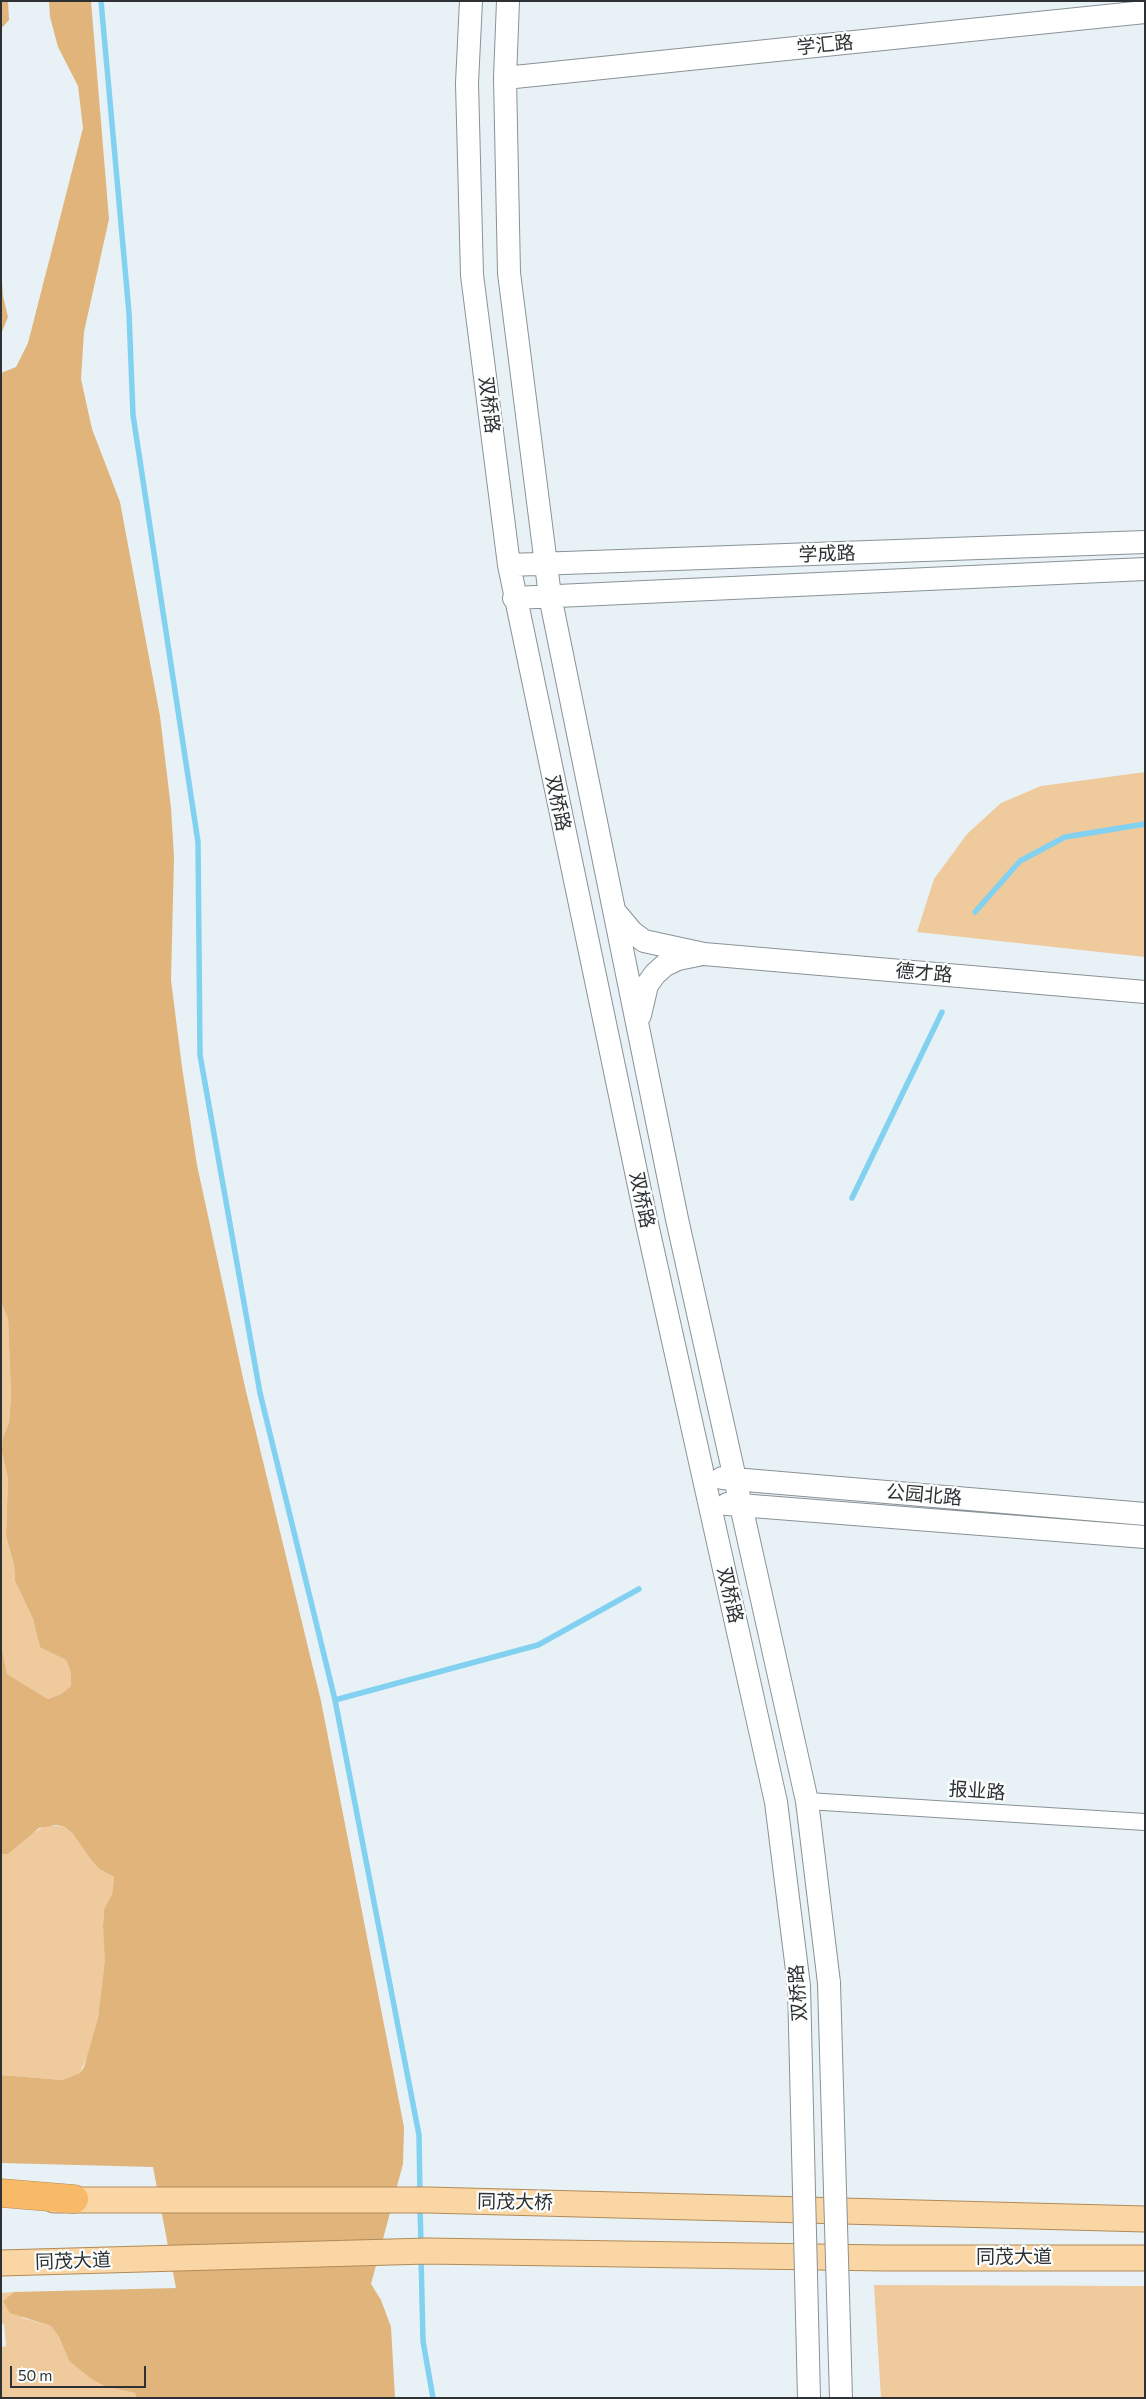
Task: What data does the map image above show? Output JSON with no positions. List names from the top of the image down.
{
  "streets": {
    "main road": [
      "学汇路",
      "双桥路",
      "学成路",
      "德才路",
      "公园北路",
      "同茂大桥",
      "同茂大道"
    ],
    "street": ["报业路"]
  },
  "crossings": [
    ["学汇路", "双桥路"],
    ["双桥路", "学成路"],
    ["双桥路", "德才路"],
    ["双桥路", "公园北路"],
    ["双桥路", "报业路"],
    ["同茂大桥", "同茂大道"]
  ],
  "scale_bar": "50 m"
}
